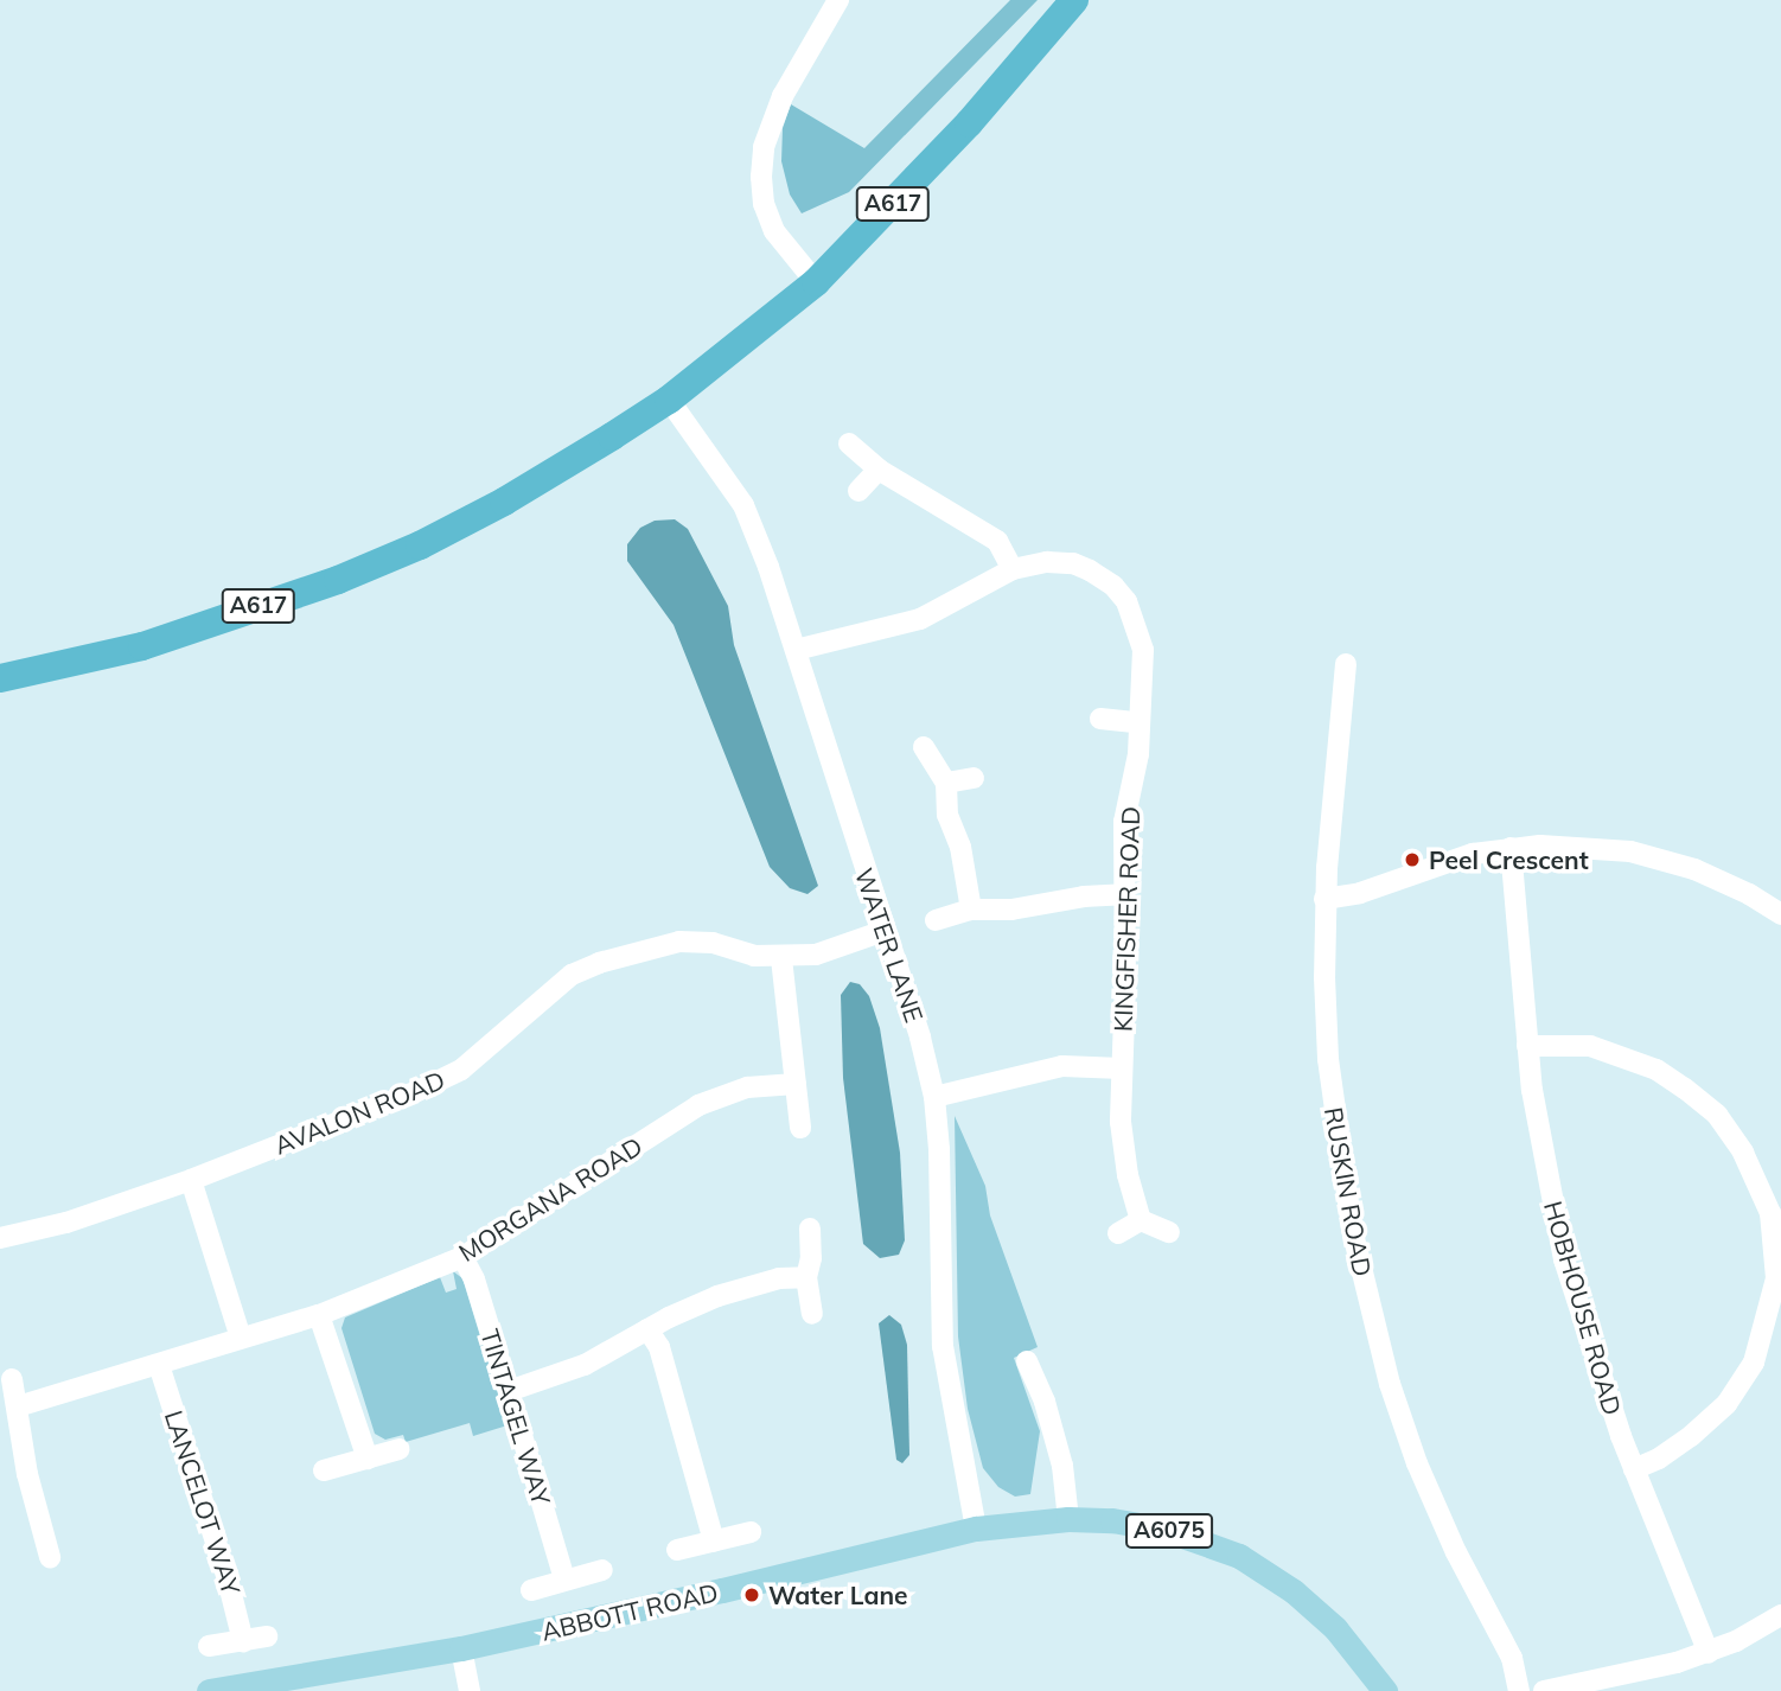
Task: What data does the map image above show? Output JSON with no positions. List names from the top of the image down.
{
  "streets": {
    "highway": ["A617"],
    "main road": ["A6075", "ABBOTT ROAD"],
    "street": [
      "KINGFISHER ROAD",
      "WATER LANE",
      "AVALON ROAD",
      "RUSKIN ROAD",
      "MORGANA ROAD",
      "HOBHOUSE ROAD",
      "TINTAGEL WAY",
      "LANCELOT WAY"
    ]
  },
  "crossings": [
    ["A617", "WATER LANE"],
    ["KINGFISHER ROAD", "WATER LANE"],
    ["WATER LANE", "AVALON ROAD"],
    ["WATER LANE", "ABBOTT ROAD"],
    ["MORGANA ROAD", "TINTAGEL WAY"],
    ["MORGANA ROAD", "LANCELOT WAY"]
  ],
  "places": ["Peel Crescent", "Water Lane"]
}
